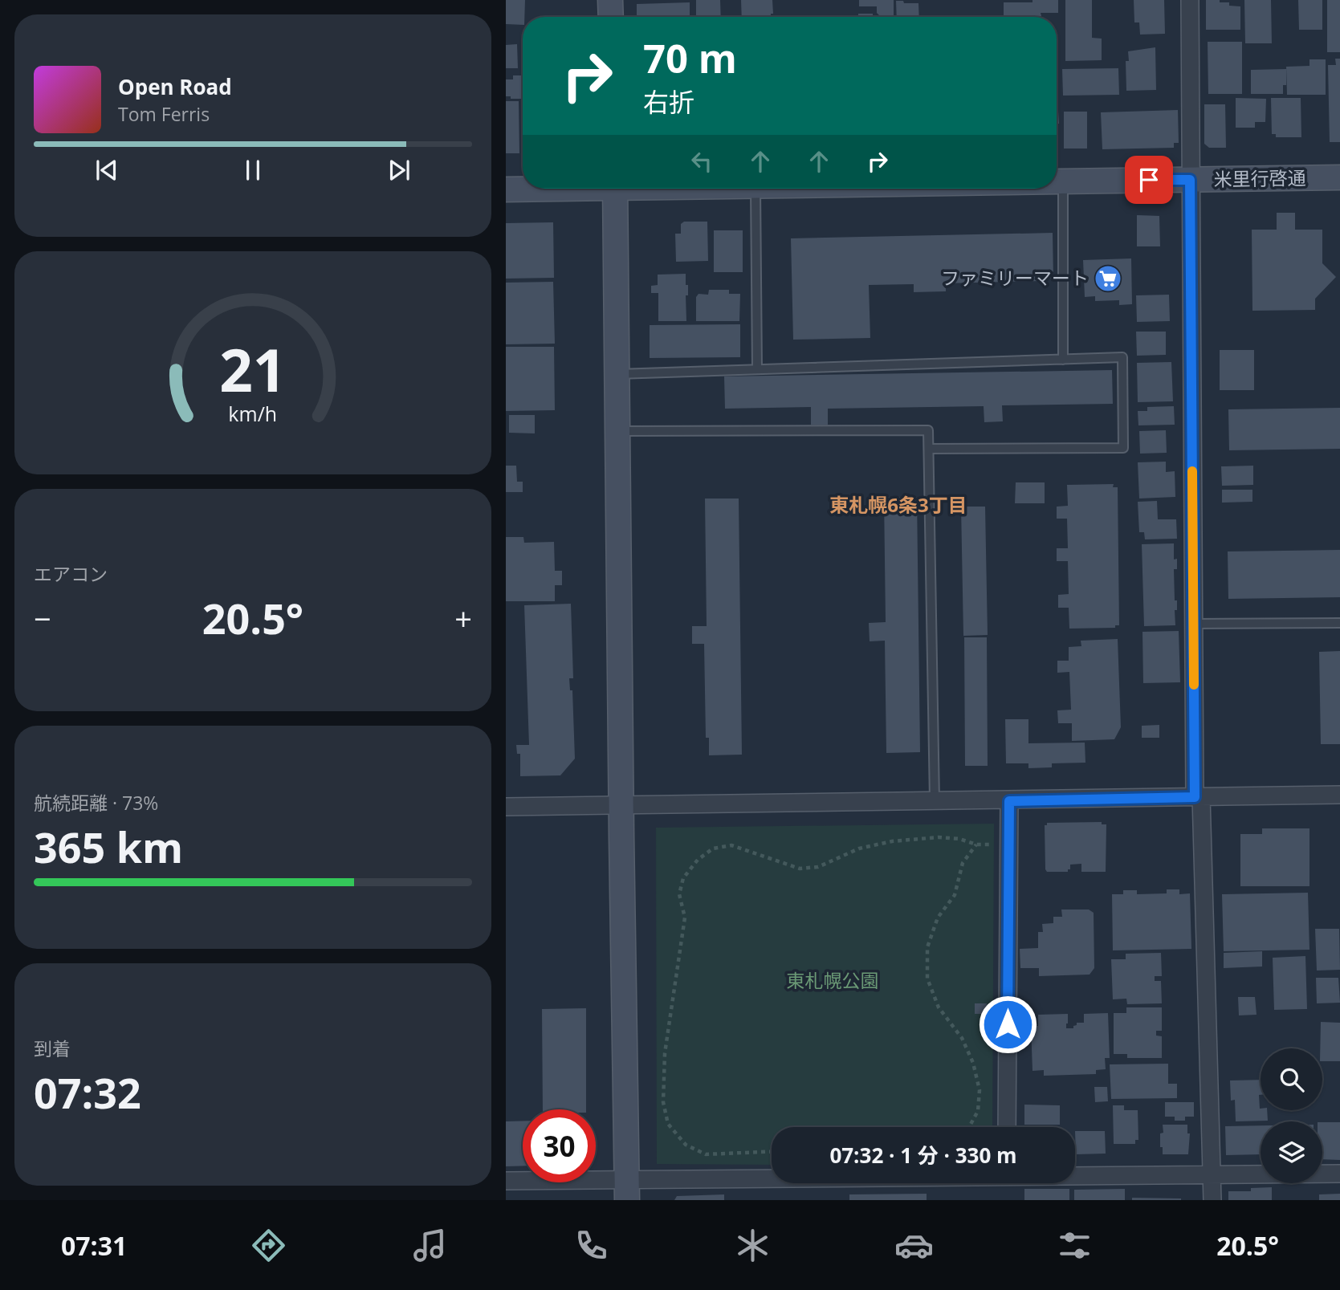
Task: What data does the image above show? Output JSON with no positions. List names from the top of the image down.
{
  "streets": {
    "street": ["米里行啓通"]
  },
  "districts": ["東札幌6条3丁目"],
  "parks": ["東札幌公園"],
  "places": {
    "supermarket": ["ファミリーマート"]
  },
  "page": {
    "turn": ["70 m", "右折"],
    "song": ["Open Road", "Tom Ferris"],
    "tile": [
      "エアコン",
      ["航続距離 · 73%", "365 km"],
      ["到着", "07:32"]
    ],
    "heat": ["−", "20.5°", "+"],
    "limit": "30",
    "trip": "07:32 · 1 分 · 330 m",
    "tabs": ["07:31", "20.5°"],
    "gauge": ["21", "km/h"]
  }
}
